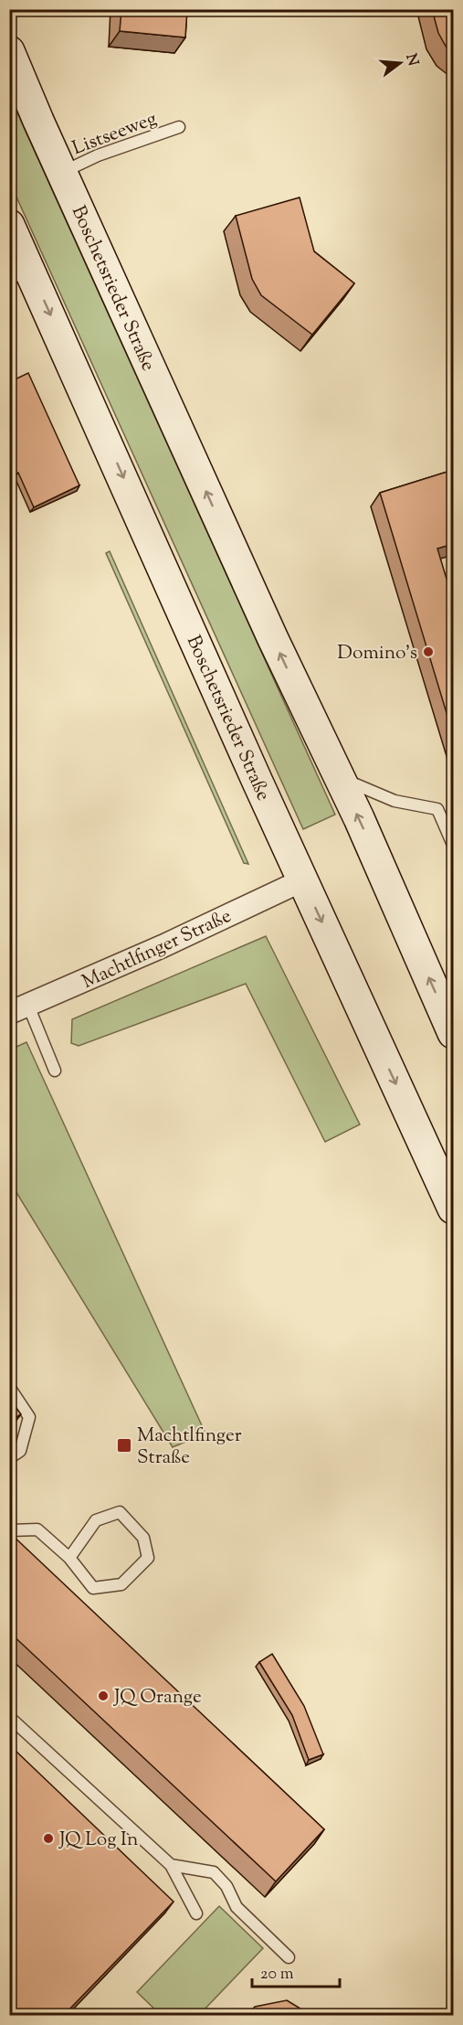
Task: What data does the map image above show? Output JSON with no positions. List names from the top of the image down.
{
  "streets": {
    "main road": ["Boschetsrieder Straße"],
    "street": ["Machtlfinger Straße"],
    "lane": ["Listseeweg"]
  },
  "crossings": [
    ["Listseeweg", "Boschetsrieder Straße"],
    ["Boschetsrieder Straße", "Machtlfinger Straße"]
  ],
  "places": {
    "other": ["Domino's", "JQ Orange", "JQ Log In"],
    "transit": ["Machtlfinger Straße"]
  },
  "scale_bar": "20 m",
  "north": "right"
}
